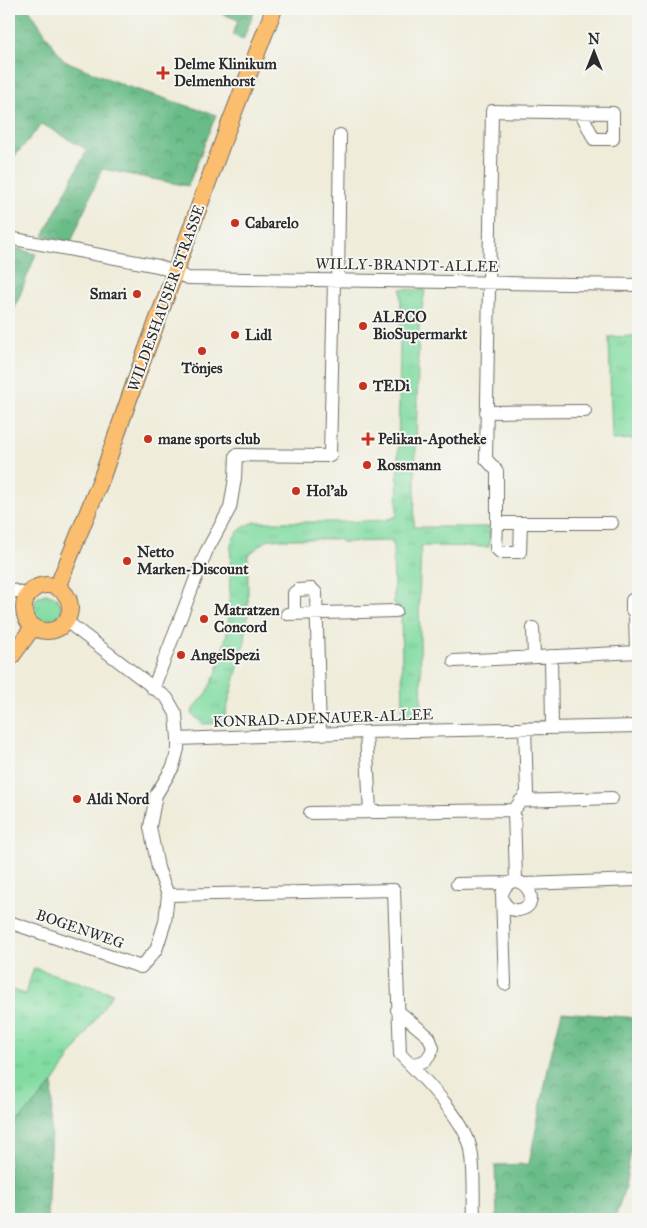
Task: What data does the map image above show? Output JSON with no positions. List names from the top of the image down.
{
  "streets": {
    "main road": ["WILDESHAUSER STRASSE"],
    "street": ["WILLY-BRANDT-ALLEE", "KONRAD-ADENAUER-ALLEE", "BOGENWEG"]
  },
  "crossings": [
    ["WILLY-BRANDT-ALLEE", "WILDESHAUSER STRASSE"]
  ],
  "places": {
    "health": ["Delme Klinikum Delmenhorst", "Pelikan-Apotheke"],
    "other": [
      "Cabarelo",
      "Smari",
      "ALECO BioSupermarkt",
      "Lidl",
      "Tönjes",
      "TEDi",
      "mane sports club",
      "Rossmann",
      "Hol'ab",
      "Netto Marken-Discount",
      "Matratzen Concord",
      "AngelSpezi",
      "Aldi Nord"
    ]
  },
  "north": "top"
}
